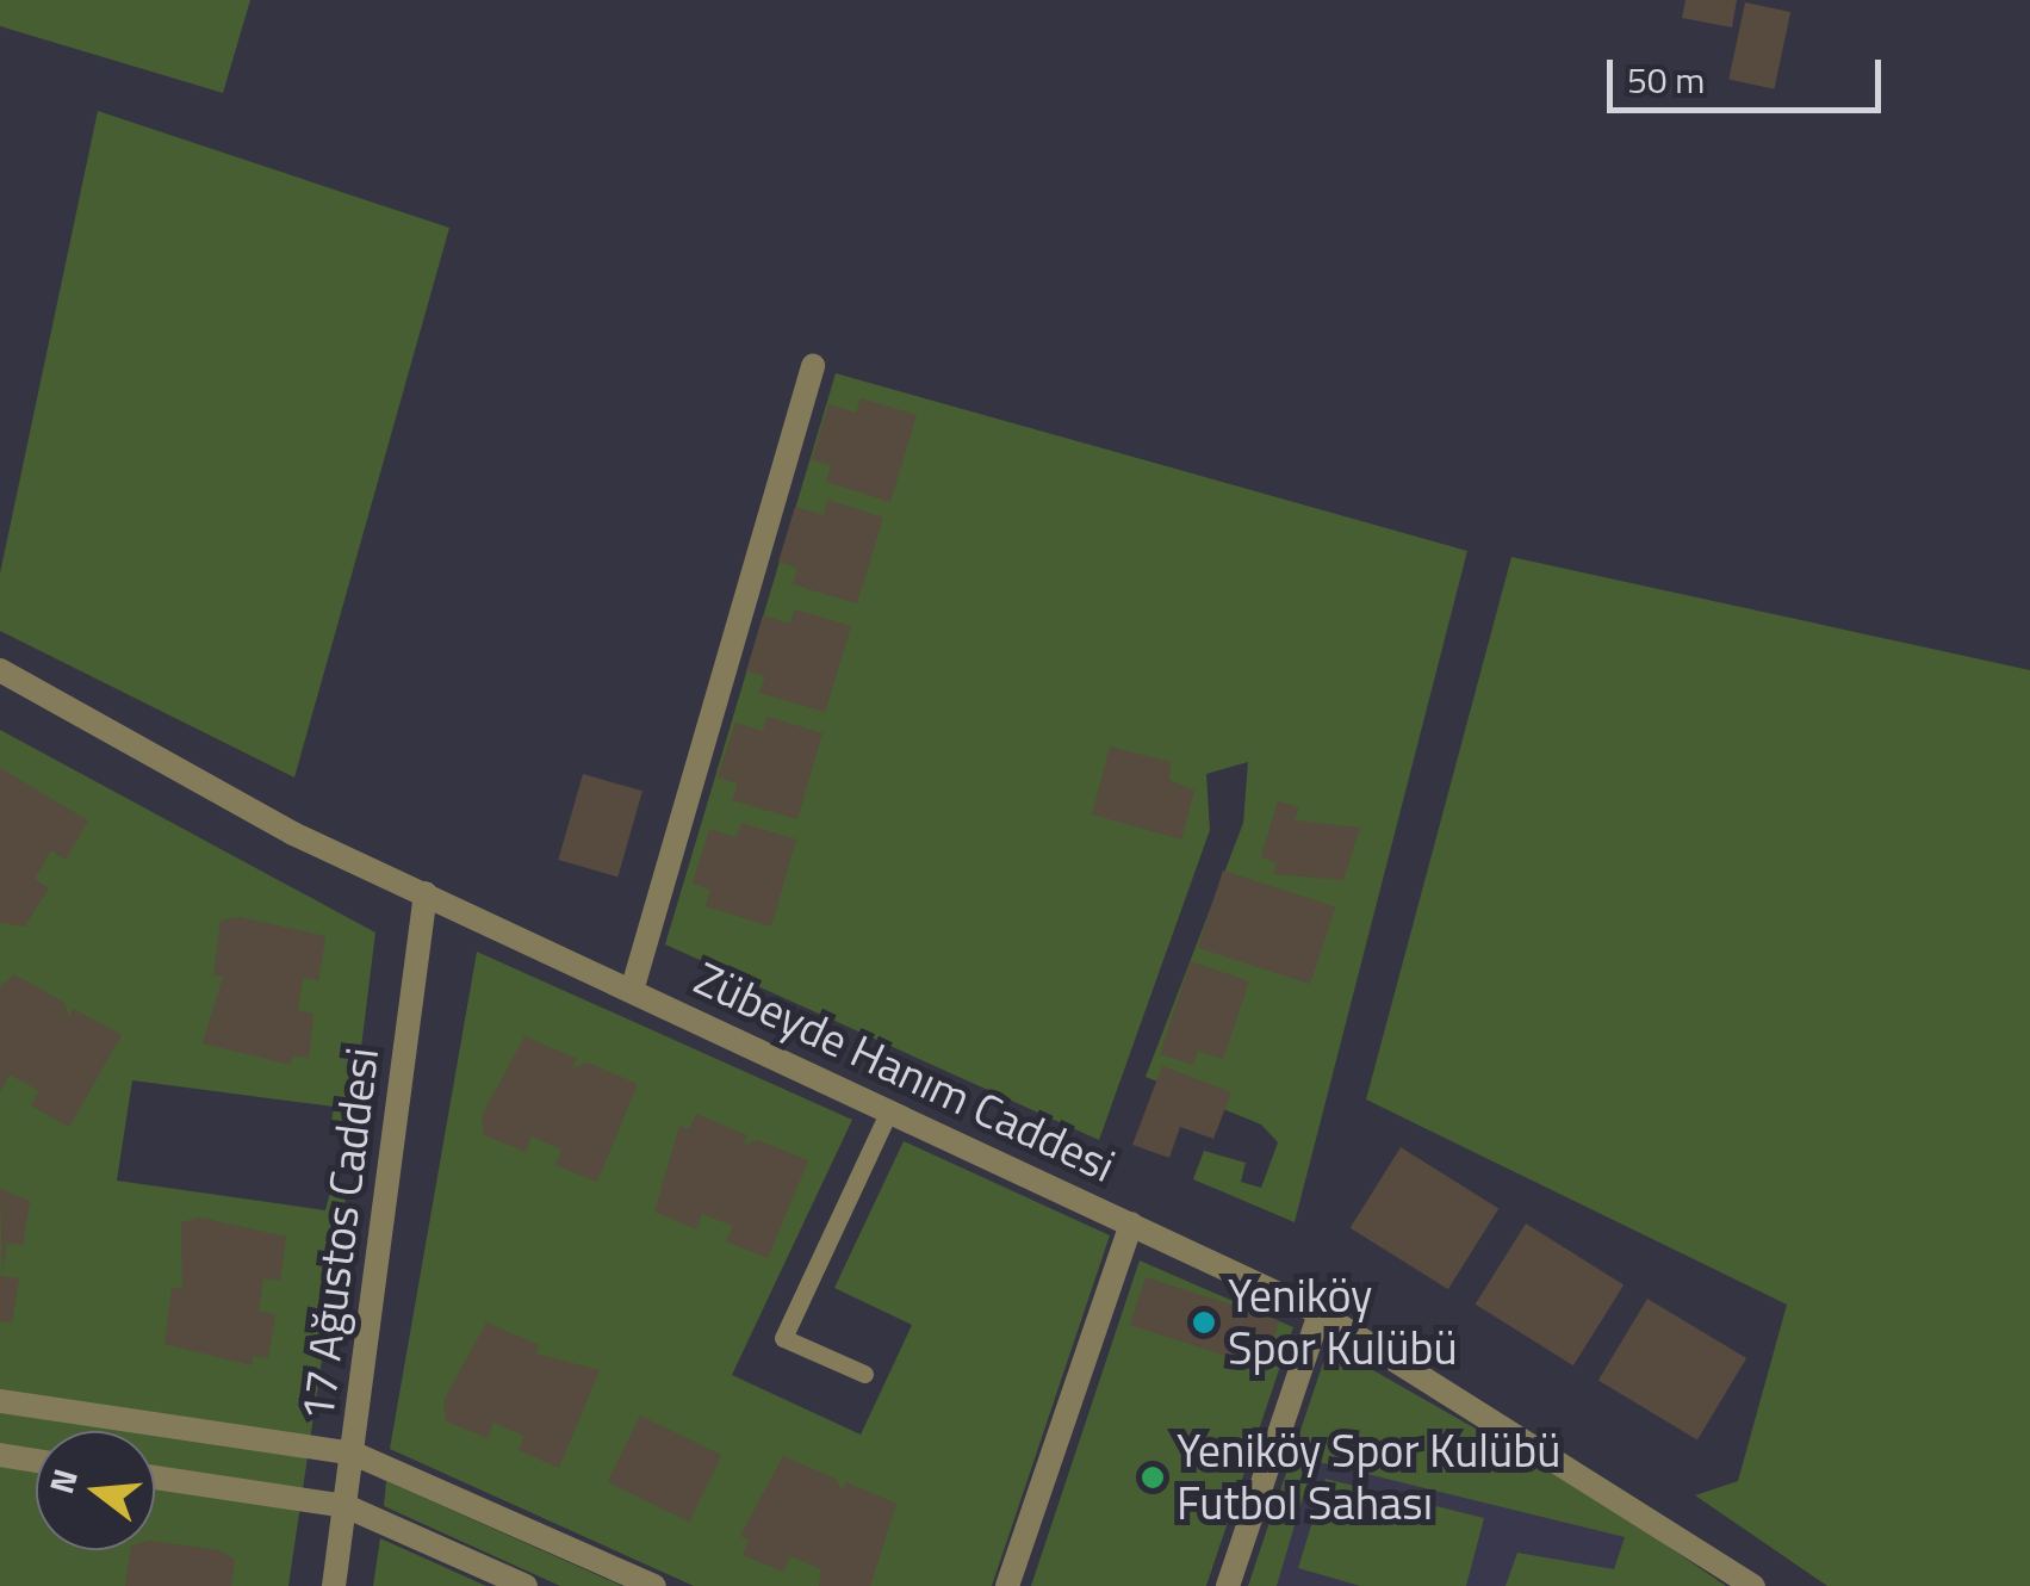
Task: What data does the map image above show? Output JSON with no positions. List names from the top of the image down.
{
  "streets": {
    "street": ["Zübeyde Hanım Caddesi", "17 Ağustos Caddesi"]
  },
  "crossings": [
    ["Zübeyde Hanım Caddesi", "17 Ağustos Caddesi"]
  ],
  "places": ["Yeniköy Spor Kulübü", "Yeniköy Spor Kulübü Futbol Sahası"],
  "scale_bar": "50 m",
  "north": "left"
}
